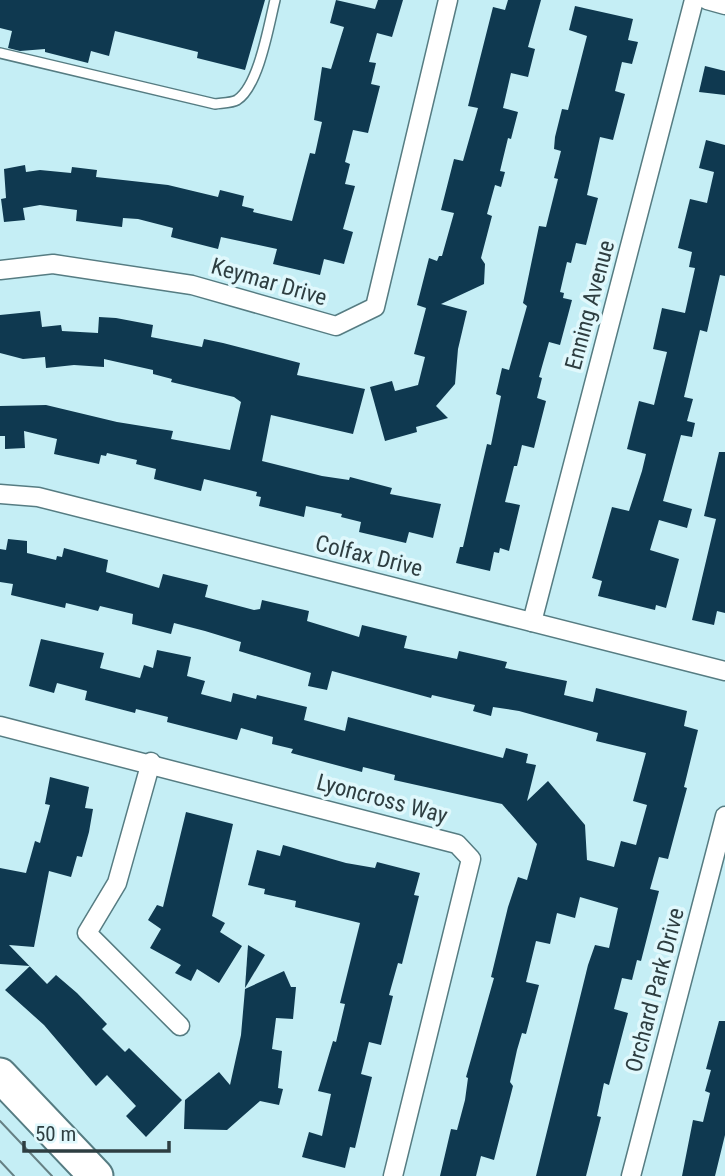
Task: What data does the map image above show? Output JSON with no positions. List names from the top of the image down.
{
  "streets": {
    "street": [
      "Keymar Drive",
      "Enning Avenue",
      "Colfax Drive",
      "Lyoncross Way",
      "Orchard Park Drive"
    ]
  },
  "crossings": [
    ["Enning Avenue", "Colfax Drive"]
  ],
  "scale_bar": "50 m"
}
